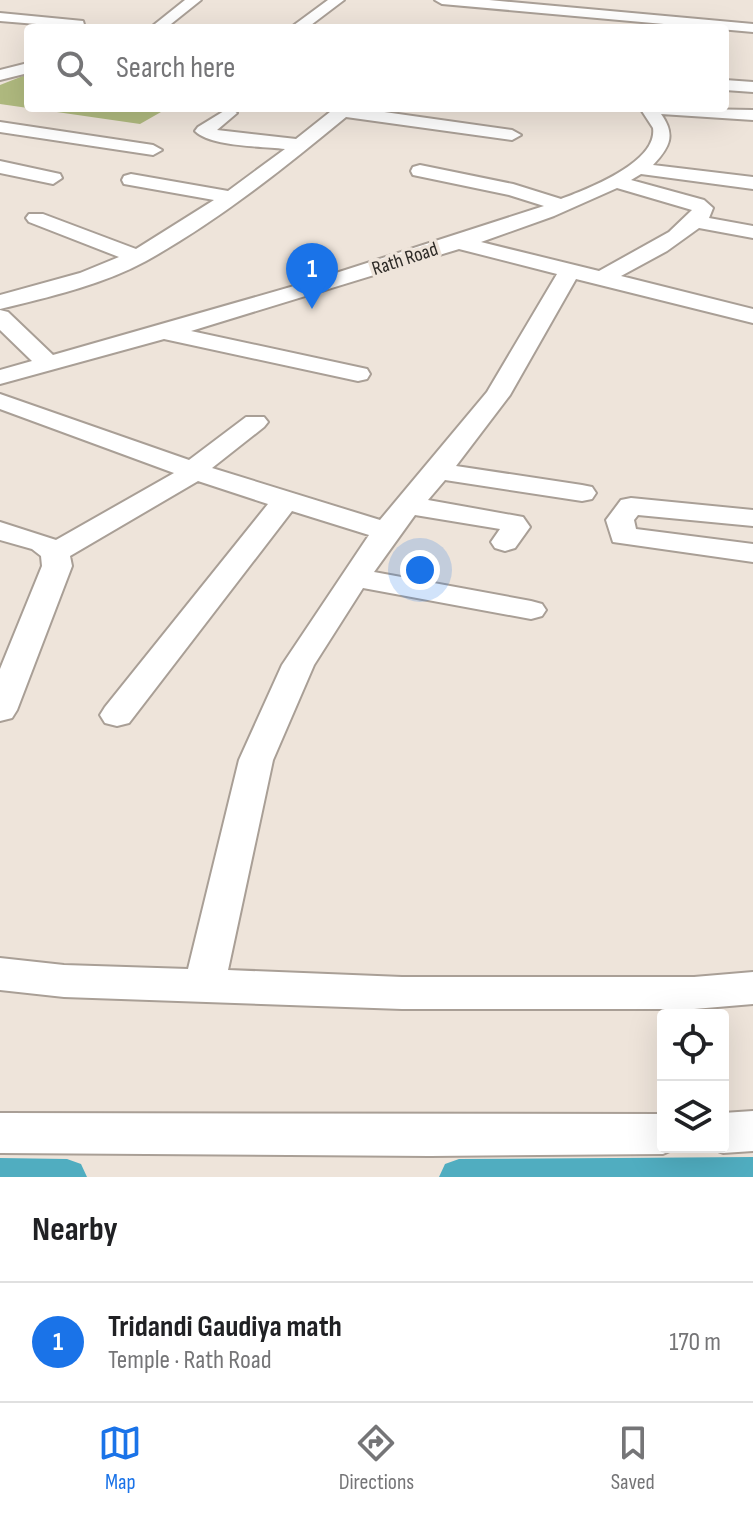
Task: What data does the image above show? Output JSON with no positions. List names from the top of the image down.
{
  "streets": {
    "street": ["Rath Road"]
  },
  "page": {
    "search": "Search here",
    "pins": "1",
    "heading": "Nearby",
    "list": [
      {
        "mark": "1",
        "name": "Tridandi Gaudiya math",
        "note": "Temple · Rath Road",
        "value": "170 m"
      }
    ],
    "nav": ["Map", "Directions", "Saved"]
  }
}
